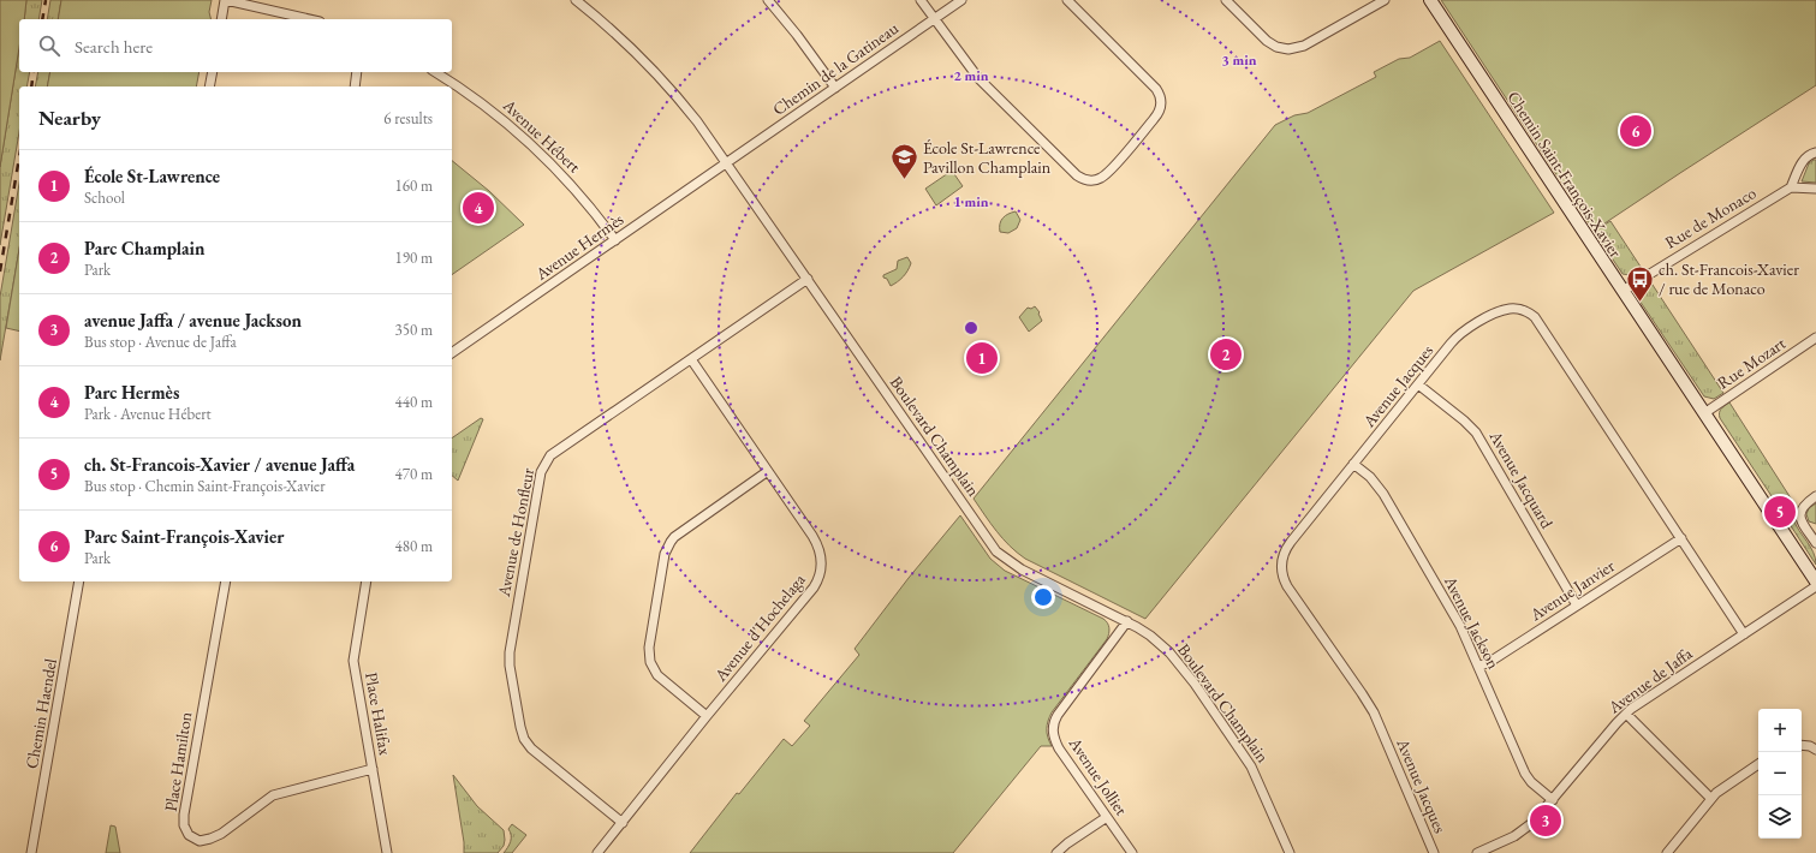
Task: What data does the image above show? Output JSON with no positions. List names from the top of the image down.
{
  "streets": {
    "street": [
      "Chemin de la Gatineau",
      "Avenue Hébert",
      "Chemin Saint-François-Xavier",
      "Rue de Monaco",
      "Avenue Hermès",
      "Rue Mozart",
      "Avenue Jacques",
      "Boulevard Champlain",
      "Avenue Jacquard",
      "Avenue de Honfleur",
      "Avenue Janvier",
      "Avenue Jackson",
      "Avenue d'Hochelaga",
      "Avenue de Jaffa",
      "Chemin Haendel",
      "Place Halifax",
      "Place Hamilton",
      "Avenue Jolliet"
    ]
  },
  "crossings": [
    ["Chemin de la Gatineau", "Avenue Hermès"],
    ["Chemin de la Gatineau", "Boulevard Champlain"],
    ["Avenue Hébert", "Avenue Hermès"],
    ["Chemin Saint-François-Xavier", "Rue de Monaco"],
    ["Chemin Saint-François-Xavier", "Rue Mozart"],
    ["Avenue Hermès", "Boulevard Champlain"],
    ["Avenue Jacques", "Avenue Jacquard"],
    ["Avenue Jacques", "Avenue Janvier"],
    ["Avenue Jacques", "Avenue Jackson"],
    ["Avenue Jacques", "Avenue de Jaffa"],
    ["Boulevard Champlain", "Avenue de Honfleur"],
    ["Boulevard Champlain", "Avenue Jolliet"],
    ["Avenue Jacquard", "Avenue Janvier"],
    ["Avenue de Honfleur", "Avenue d'Hochelaga"],
    ["Avenue Janvier", "Avenue Jackson"],
    ["Avenue Jackson", "Avenue de Jaffa"],
    ["Place Halifax", "Place Hamilton"]
  ],
  "places": {
    "school or university": ["École St-Lawrence Pavillon Champlain"],
    "bus stop": ["ch. St-Francois-Xavier / rue de Monaco"]
  },
  "page": {
    "search": "Search here",
    "heading": ["Nearby", "6 results"],
    "pins": [
      "6",
      "4",
      "2",
      "1",
      "5",
      "3"
    ],
    "list": [
      {
        "mark": "1",
        "name": "École St-Lawrence",
        "note": "School",
        "value": "160 m"
      },
      {
        "mark": "2",
        "name": "Parc Champlain",
        "note": "Park",
        "value": "190 m"
      },
      {
        "mark": "3",
        "name": "avenue Jaffa / avenue Jackson",
        "note": "Bus stop · Avenue de Jaffa",
        "value": "350 m"
      },
      {
        "mark": "4",
        "name": "Parc Hermès",
        "note": "Park · Avenue Hébert",
        "value": "440 m"
      },
      {
        "mark": "5",
        "name": "ch. St-Francois-Xavier / avenue Jaffa",
        "note": "Bus stop · Chemin Saint-François-Xavier",
        "value": "470 m"
      },
      {
        "mark": "6",
        "name": "Parc Saint-François-Xavier",
        "note": "Park",
        "value": "480 m"
      }
    ],
    "map_buttons": ["+", "−"]
  },
  "rings": ["3 min", "2 min", "1 min"]
}
